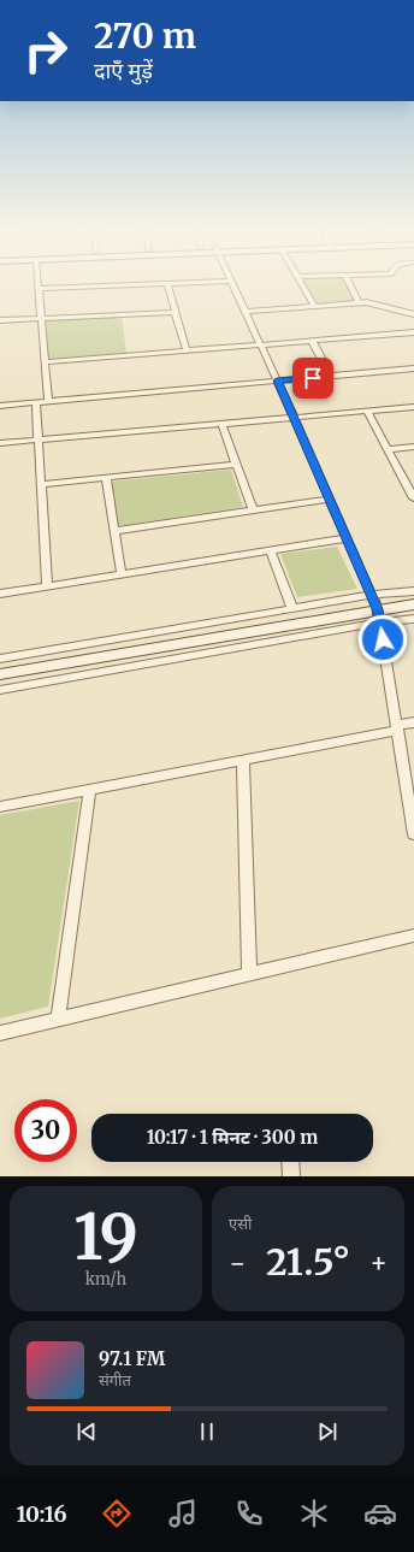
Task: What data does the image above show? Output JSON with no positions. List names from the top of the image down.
{
  "page": {
    "turn": ["270 m", "दाएँ मुड़ें"],
    "limit": "30",
    "trip": "10:17 · 1 मिनट · 300 m",
    "tile": [
      ["19", "km/h"],
      "एसी"
    ],
    "heat": ["−", "21.5°", "+"],
    "song": ["97.1 FM", "संगीत"],
    "tabs": "10:16"
  }
}
